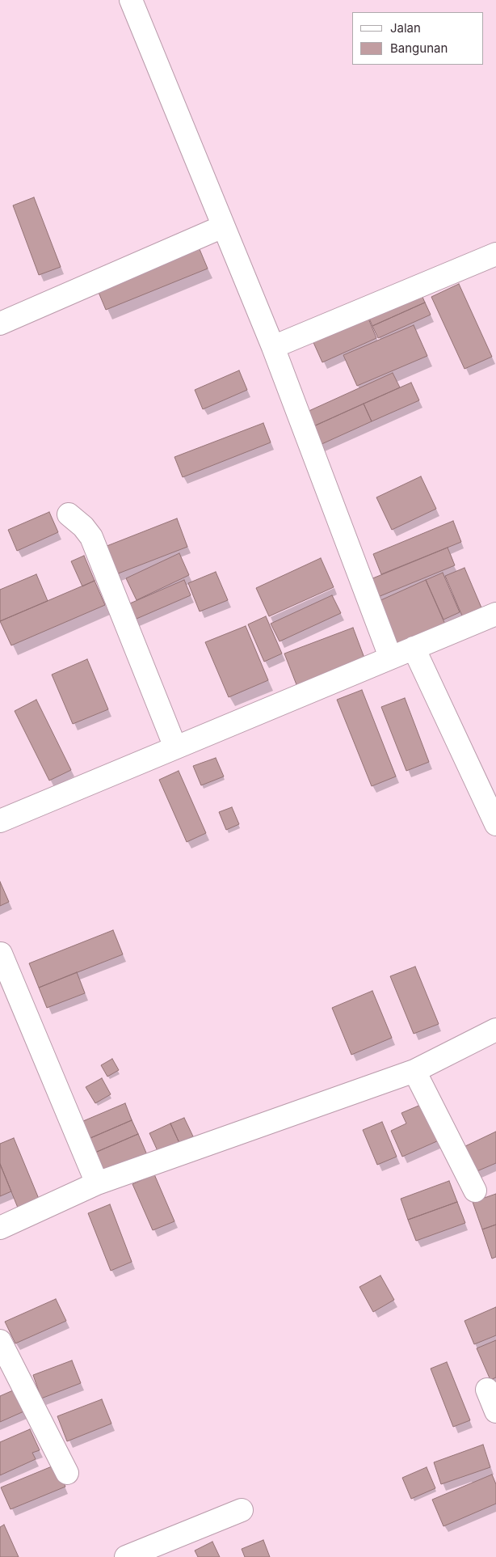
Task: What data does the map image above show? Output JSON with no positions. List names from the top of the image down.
{
  "legend": ["Jalan", "Bangunan"]
}
